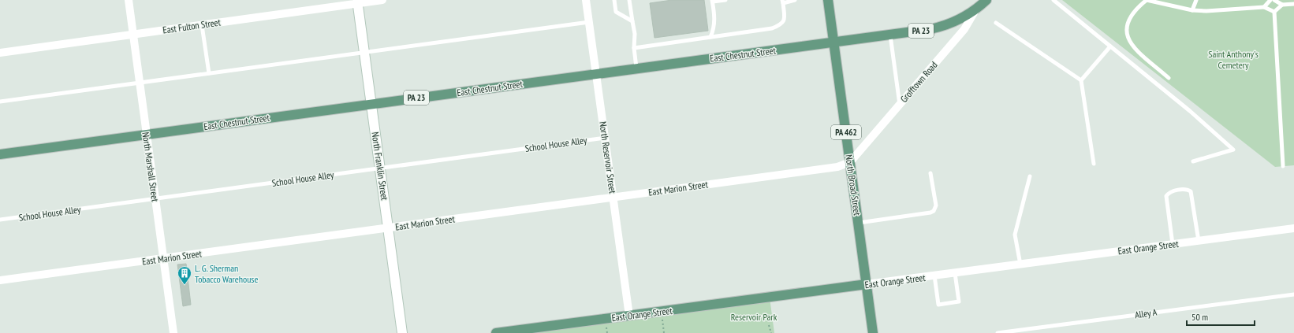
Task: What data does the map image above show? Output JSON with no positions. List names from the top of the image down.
{
  "streets": {
    "main road": [
      "PA 23",
      "East Chestnut Street",
      "Grofftown Road",
      "PA 462",
      "North Franklin Street",
      "North Broad Street",
      "East Orange Street"
    ],
    "street": [
      "East Fulton Street",
      "North Reservoir Street",
      "North Marshall Street",
      "East Marion Street"
    ],
    "lane": ["School House Alley", "Alley A"]
  },
  "crossings": [
    ["East Fulton Street", "North Franklin Street"],
    ["East Fulton Street", "North Marshall Street"],
    ["East Chestnut Street", "Grofftown Road"],
    ["East Chestnut Street", "North Reservoir Street"],
    ["East Chestnut Street", "North Franklin Street"],
    ["East Chestnut Street", "North Marshall Street"],
    ["East Chestnut Street", "North Broad Street"],
    ["Grofftown Road", "North Broad Street"],
    ["Grofftown Road", "East Marion Street"],
    ["School House Alley", "North Reservoir Street"],
    ["School House Alley", "North Franklin Street"],
    ["School House Alley", "North Marshall Street"],
    ["North Reservoir Street", "East Marion Street"],
    ["North Reservoir Street", "East Orange Street"],
    ["North Franklin Street", "East Marion Street"],
    ["North Marshall Street", "East Marion Street"],
    ["North Broad Street", "East Marion Street"],
    ["North Broad Street", "East Orange Street"]
  ],
  "parks": ["Saint Anthony's Cemetery", "Reservoir Park"],
  "places": {
    "building": ["L. G. Sherman Tobacco Warehouse"]
  },
  "scale_bar": "50 m"
}
